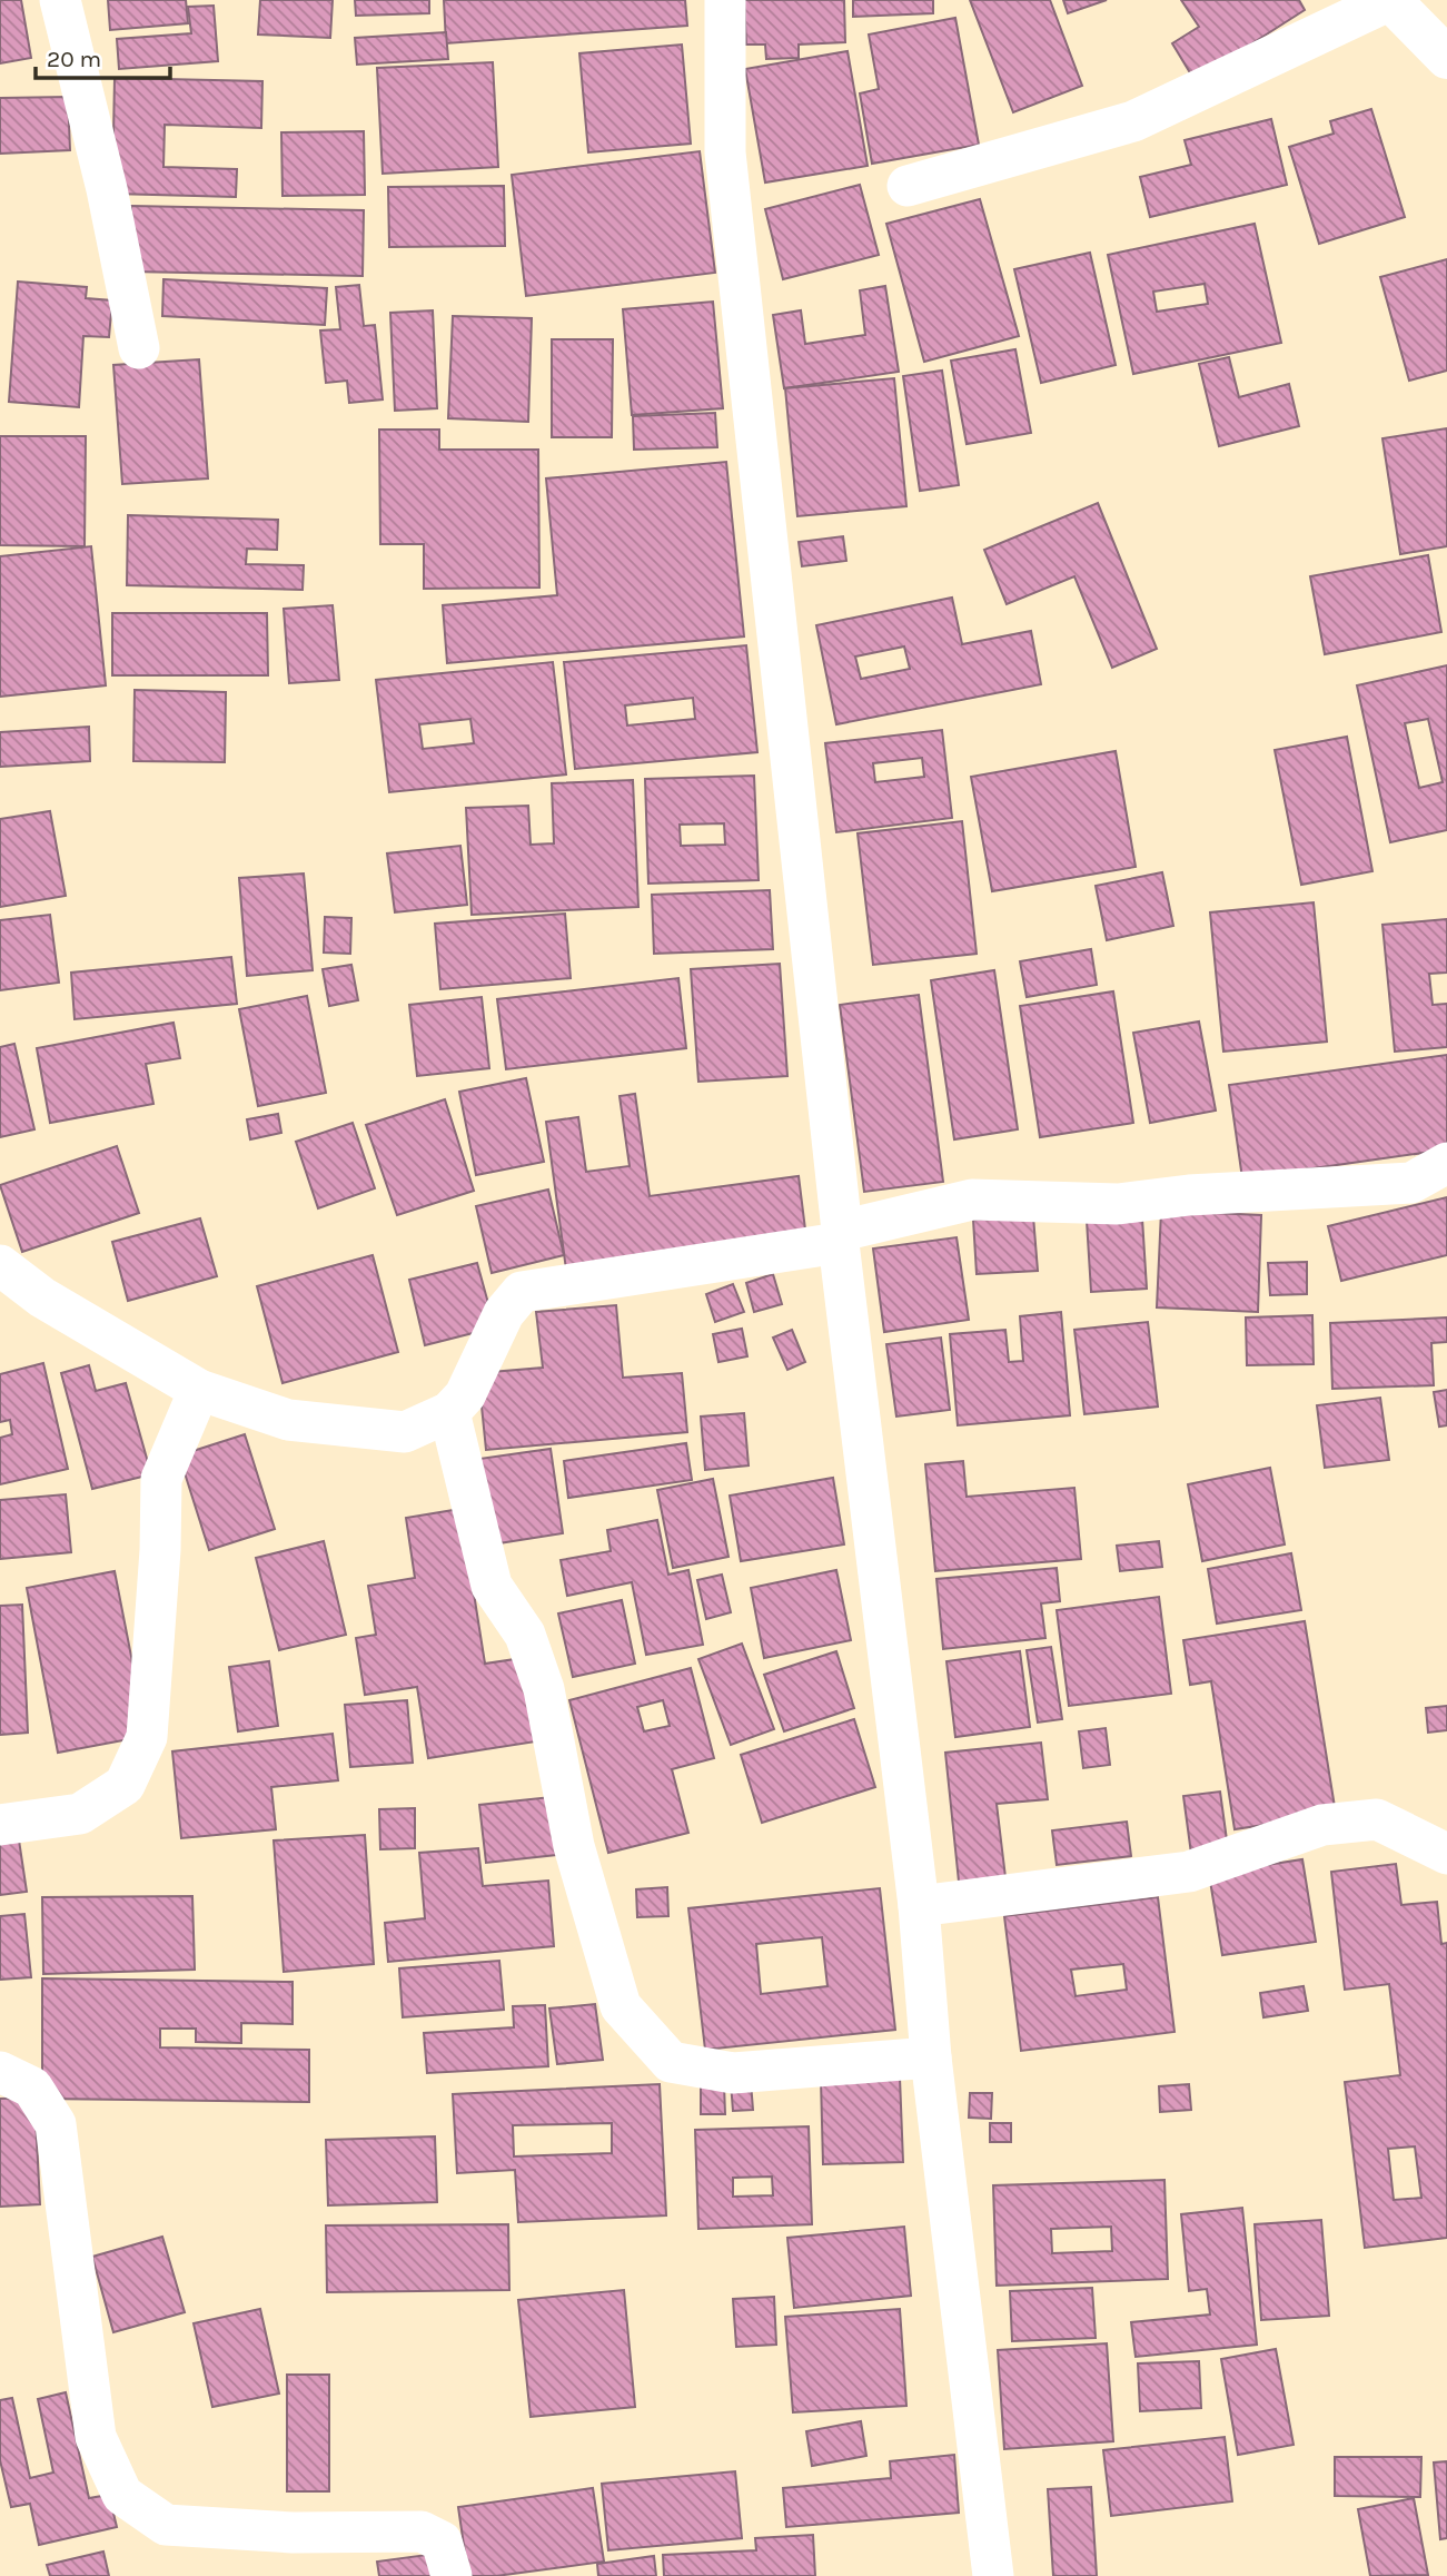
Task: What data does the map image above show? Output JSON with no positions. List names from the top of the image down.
{
  "scale_bar": "20 m"
}
